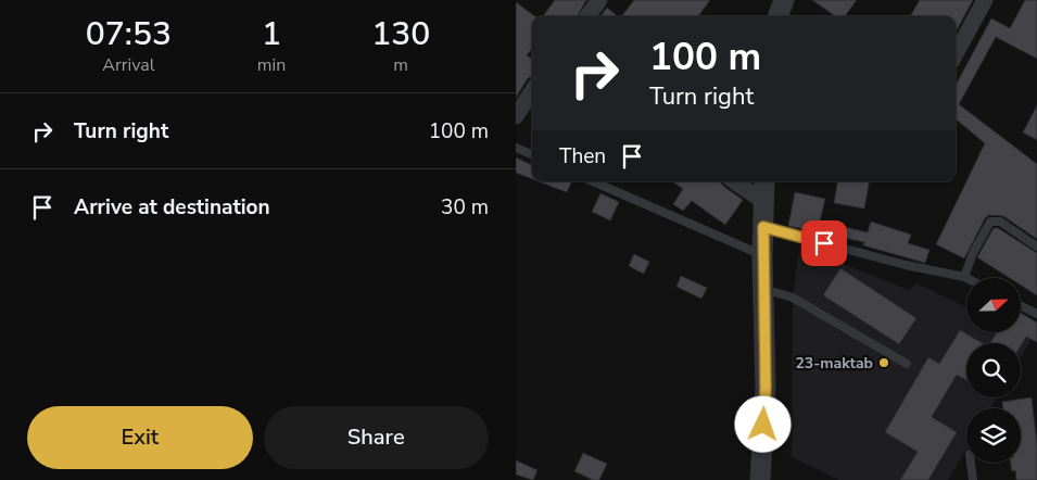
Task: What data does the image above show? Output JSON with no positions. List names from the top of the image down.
{
  "places": ["23-maktab"],
  "north": "right",
  "page": {
    "eta": [
      "07:53",
      "Arrival",
      "1",
      "min",
      "130",
      "m"
    ],
    "turn": ["100 m", "Turn right"],
    "list": [
      {
        "name": "Turn right",
        "value": "100 m"
      },
      {
        "name": "Arrive at destination",
        "value": "30 m"
      }
    ],
    "then": "Then",
    "buttons": ["Exit", "Share"]
  }
}
